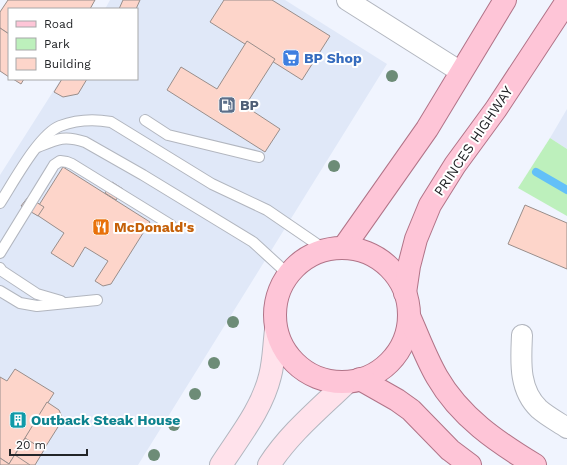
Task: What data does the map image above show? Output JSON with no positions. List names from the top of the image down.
{
  "streets": {
    "main road": ["PRINCES HIGHWAY"]
  },
  "places": {
    "supermarket": ["BP Shop"],
    "fuel station": ["BP"],
    "restaurant": ["McDonald's"],
    "building": ["Outback Steak House"]
  },
  "legend": ["Road", "Park", "Building"],
  "scale_bar": "20 m"
}
